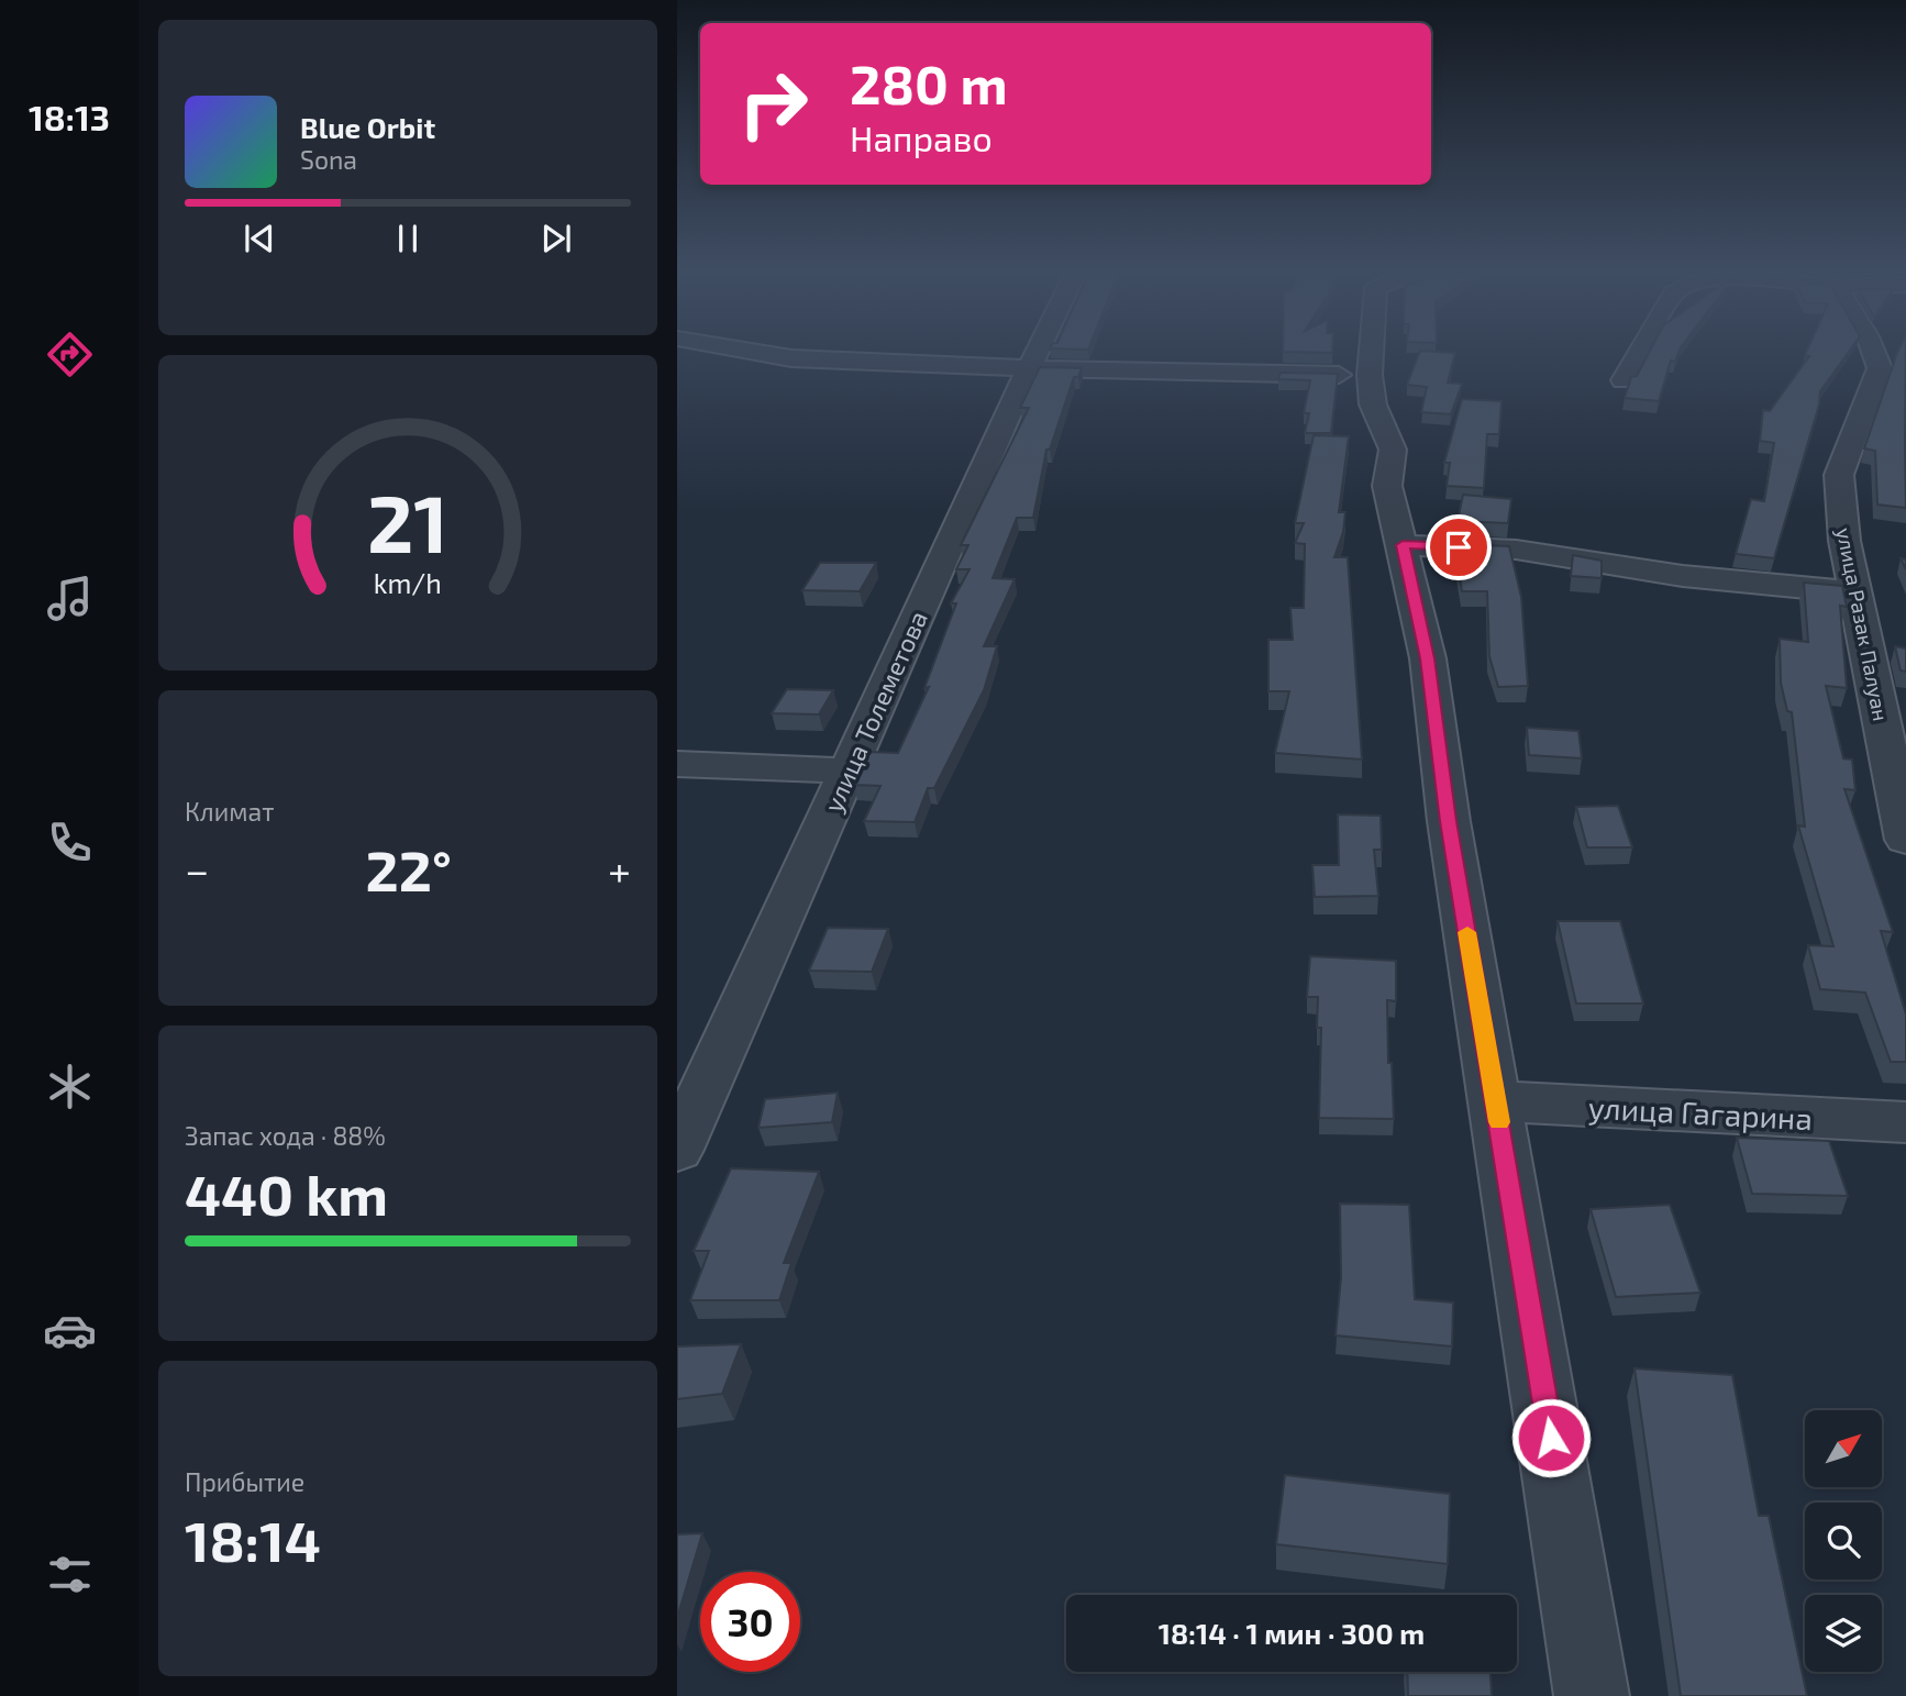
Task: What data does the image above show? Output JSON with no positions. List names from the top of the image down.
{
  "streets": {
    "street": ["улица Разак Палуан", "улица Толеметова", "улица Гагарина"]
  },
  "north": "top right",
  "page": {
    "tabs": "18:13",
    "turn": ["280 m", "Направо"],
    "song": ["Blue Orbit", "Sona"],
    "tile": [
      "Климат",
      ["Запас хода · 88%", "440 km"],
      ["Прибытие", "18:14"]
    ],
    "heat": ["−", "22°", "+"],
    "limit": "30",
    "trip": "18:14 · 1 мин · 300 m",
    "gauge": ["21", "km/h"]
  }
}
